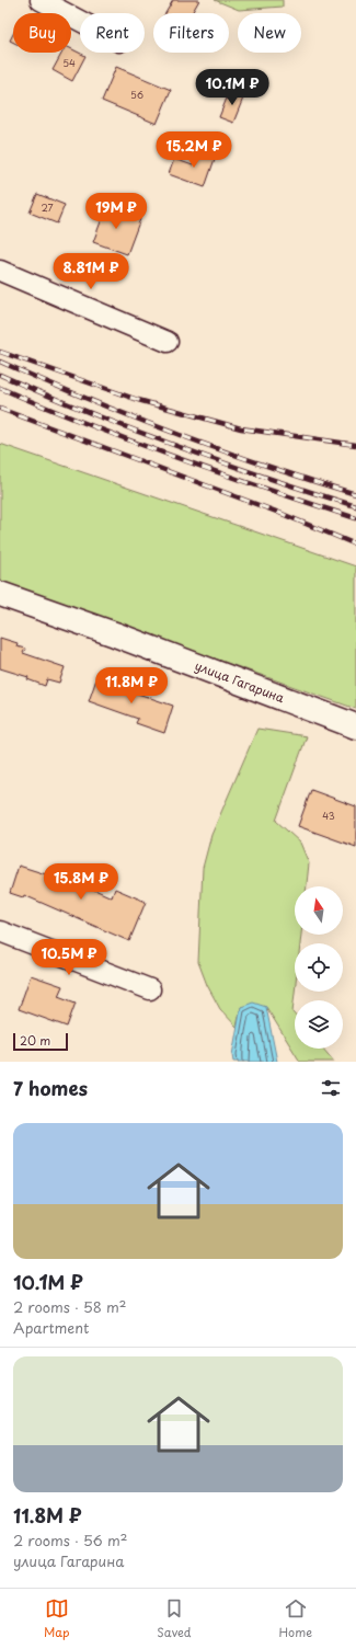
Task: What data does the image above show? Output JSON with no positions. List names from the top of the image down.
{
  "streets": {
    "street": ["улица Гагарина"]
  },
  "house_numbers": [
    "54",
    "56",
    "27",
    "43"
  ],
  "scale_bar": "20 m",
  "north": "top",
  "page": {
    "chip": [
      "Buy",
      "Rent",
      "Filters",
      "New"
    ],
    "price": [
      "10.1M ₽",
      "15.2M ₽",
      "19M ₽",
      "8.81M ₽",
      "11.8M ₽",
      "15.8M ₽",
      "10.5M ₽"
    ],
    "scale": "20 m",
    "heading": "7 homes",
    "list": [
      {
        "name": "10.1M ₽",
        "note": "2 rooms · 58 m² · Apartment"
      },
      {
        "name": "11.8M ₽",
        "note": "2 rooms · 56 m² · улица Гагарина"
      }
    ],
    "tabs": ["Map", "Saved", "Home"]
  }
}
